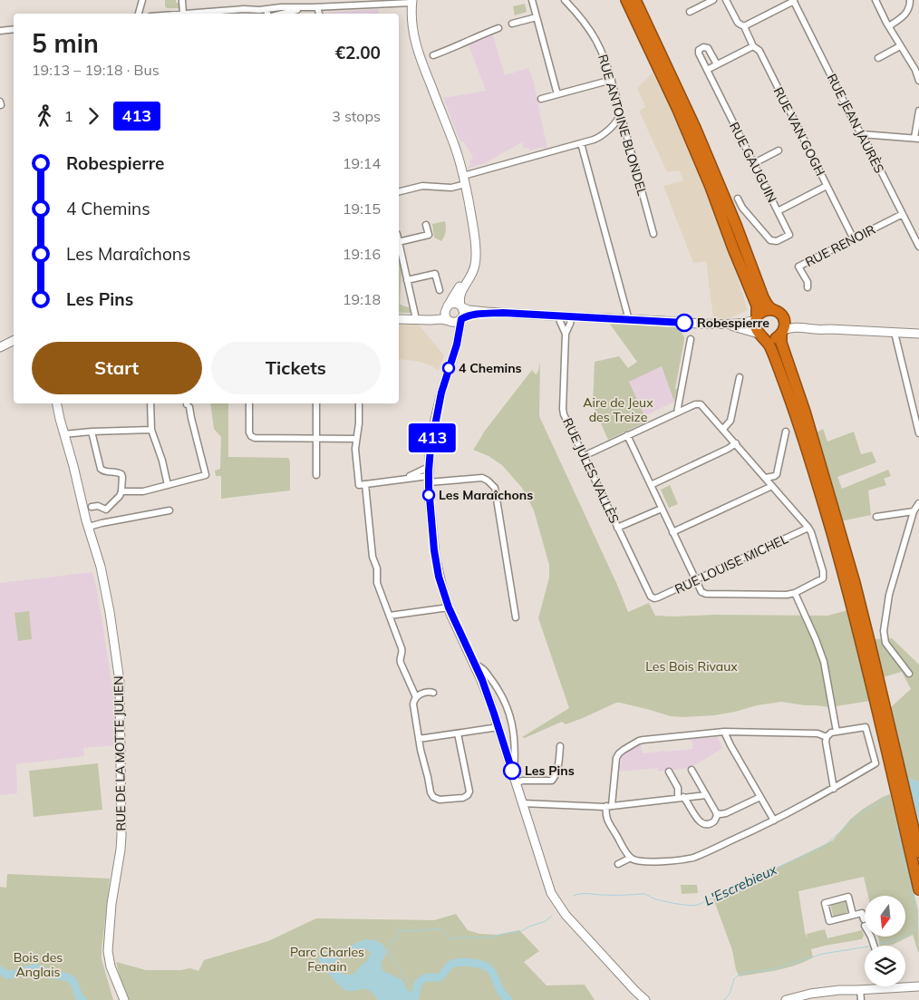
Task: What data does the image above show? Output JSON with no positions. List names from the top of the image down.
{
  "streets": {
    "street": [
      "RUE JEAN JAURÈS",
      "RUE ANTOINE BLONDEL",
      "RUE VAN GOGH",
      "RUE GAUGUIN",
      "RUE RENOIR",
      "RUE JULES VALLÈS",
      "RUE LOUISE MICHEL",
      "RUE DE LA MOTTE JULIEN"
    ]
  },
  "crossings": [
    ["RUE JEAN JAURÈS", "RUE RENOIR"],
    ["RUE VAN GOGH", "RUE RENOIR"],
    ["RUE JULES VALLÈS", "RUE LOUISE MICHEL"]
  ],
  "water": ["L'Escrebieux"],
  "parks": [
    "Aire de Jeux des Treize",
    "Les Bois Rivaux",
    "Parc Charles Fenain",
    "Bois des Anglais"
  ],
  "places": [
    "Robespierre",
    "4 Chemins",
    "Les Maraîchons",
    "Les Pins"
  ],
  "lines": ["bus line 413"],
  "north": "bottom",
  "page": {
    "on_map": "413",
    "heading": ["5 min", "19:13 – 19:18 · Bus", "€2.00"],
    "legs": ["1", "413", "3 stops"],
    "list": [
      {
        "name": "Robespierre",
        "value": "19:14"
      },
      {
        "name": "4 Chemins",
        "value": "19:15"
      },
      {
        "name": "Les Maraîchons",
        "value": "19:16"
      },
      {
        "name": "Les Pins",
        "value": "19:18"
      }
    ],
    "buttons": ["Start", "Tickets"]
  }
}
